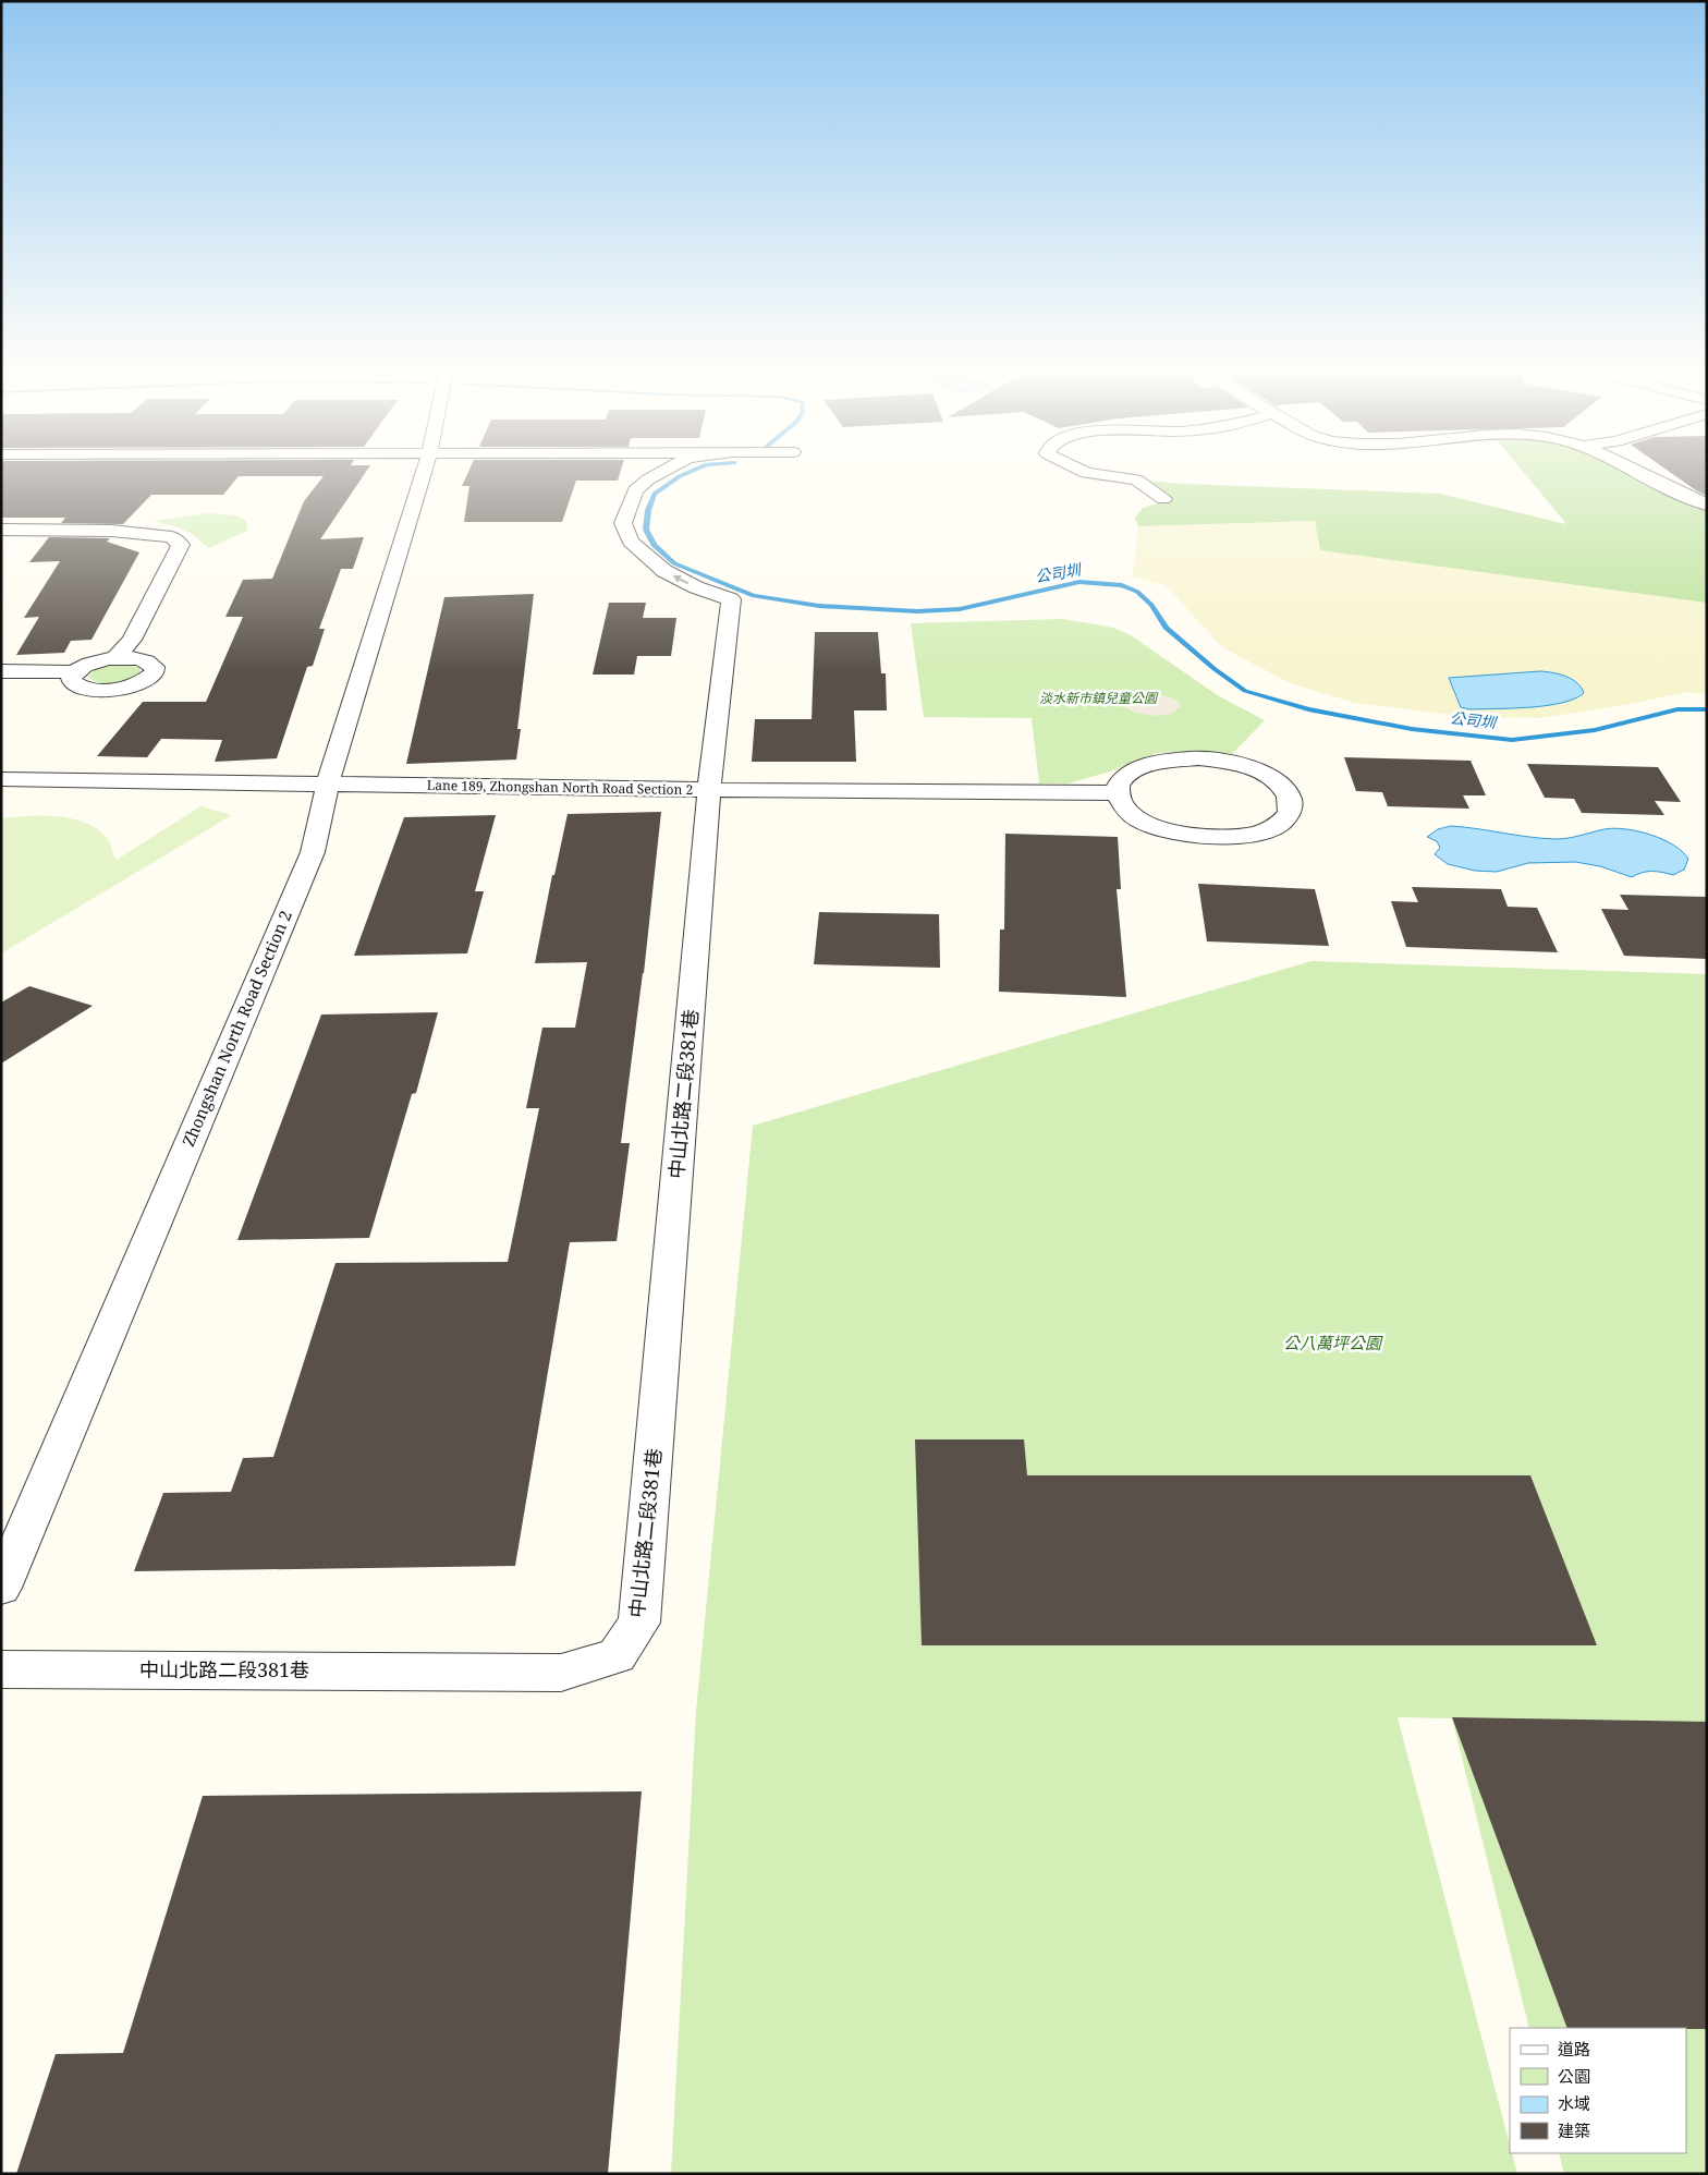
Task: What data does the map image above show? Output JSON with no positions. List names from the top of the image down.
{
  "streets": {
    "street": ["Lane 189, Zhongshan North Road Section 2", "Zhongshan North Road Section 2", "中山北路二段381巷"]
  },
  "crossings": [
    ["Lane 189, Zhongshan North Road Section 2", "Zhongshan North Road Section 2"],
    ["Lane 189, Zhongshan North Road Section 2", "中山北路二段381巷"]
  ],
  "water": ["公司圳"],
  "parks": ["淡水新市鎮兒童公園", "公八萬坪公園"],
  "legend": [
    "道路",
    "公園",
    "水域",
    "建築"
  ]
}
